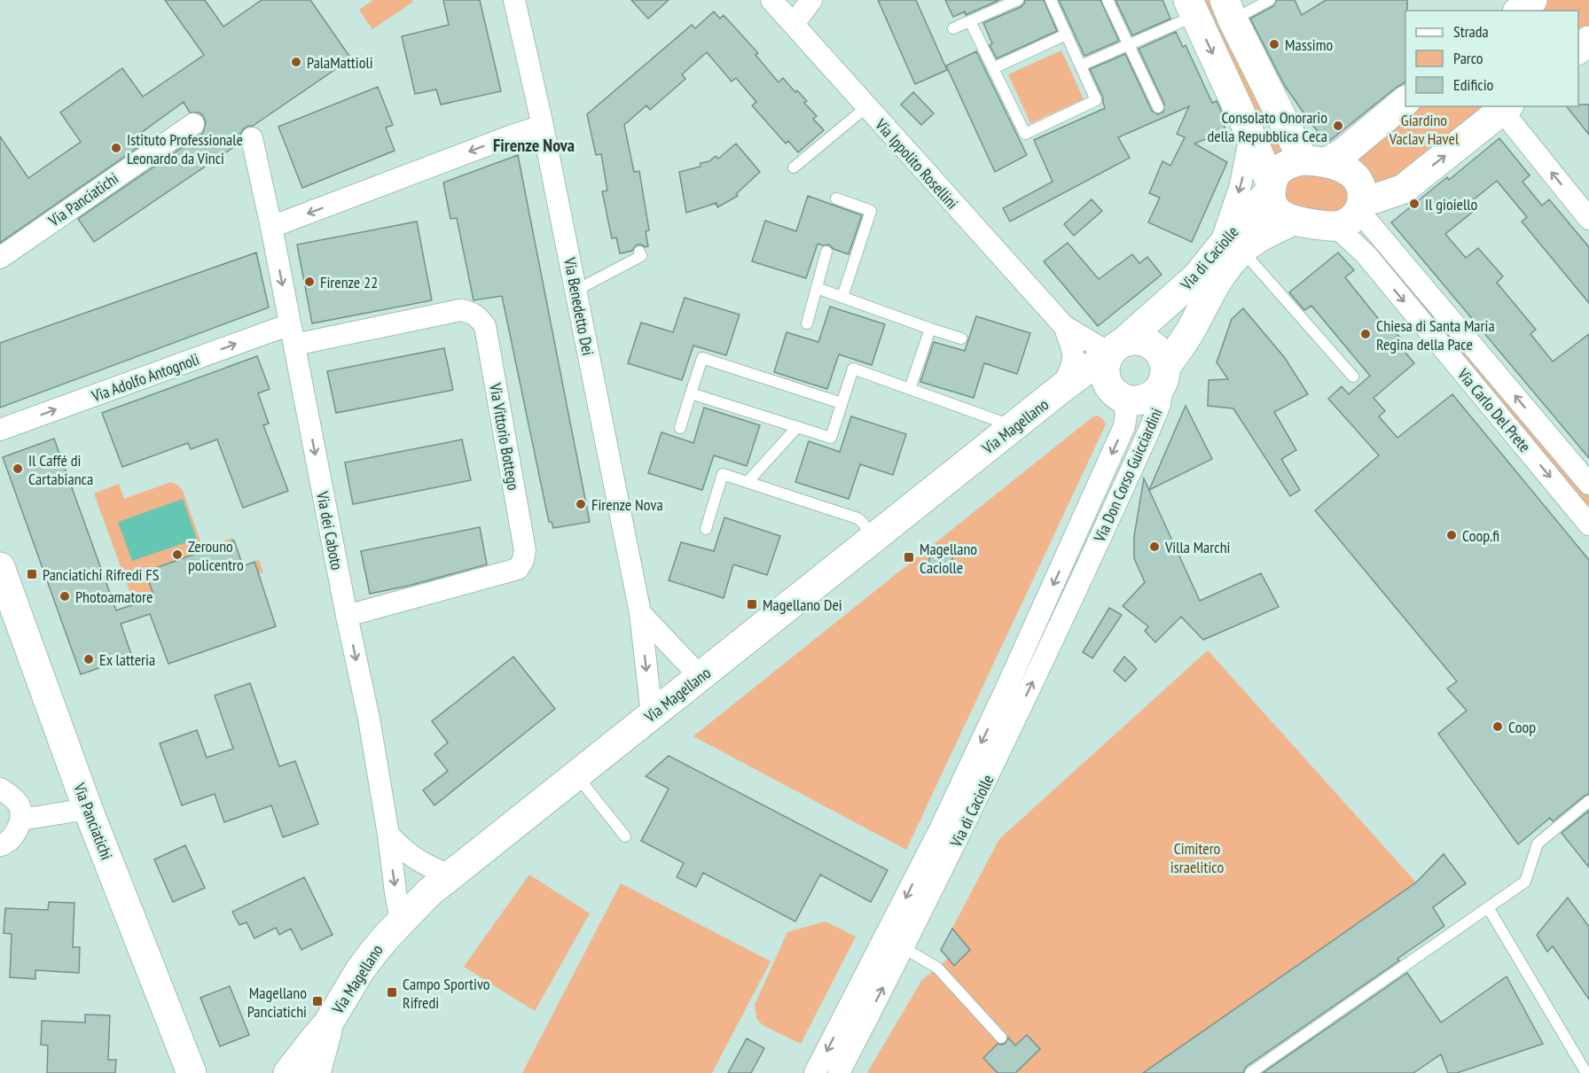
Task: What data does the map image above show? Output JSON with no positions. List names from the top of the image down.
{
  "streets": {
    "main road": [
      "Via Panciatichi",
      "Via di Caciolle",
      "Via Carlo Del Prete",
      "Via Magellano",
      "Via Don Corso Guicciardini"
    ],
    "street": [
      "Via Ippolito Rosellini",
      "Via Benedetto Dei",
      "Via Adolfo Antognoli",
      "Via Vittorio Bottego",
      "Via dei Caboto"
    ]
  },
  "crossings": [
    ["Via Ippolito Rosellini", "Via di Caciolle"],
    ["Via Ippolito Rosellini", "Via Magellano"],
    ["Via Ippolito Rosellini", "Via Don Corso Guicciardini"],
    ["Via di Caciolle", "Via Carlo Del Prete"],
    ["Via di Caciolle", "Via Magellano"],
    ["Via di Caciolle", "Via Don Corso Guicciardini"],
    ["Via Benedetto Dei", "Via Magellano"],
    ["Via Adolfo Antognoli", "Via Vittorio Bottego"],
    ["Via Adolfo Antognoli", "Via dei Caboto"],
    ["Via Magellano", "Via Don Corso Guicciardini"],
    ["Via Magellano", "Via dei Caboto"],
    ["Via Vittorio Bottego", "Via dei Caboto"]
  ],
  "one_way": ["Via Adolfo Antognoli", "Via dei Caboto"],
  "districts": ["Firenze Nova"],
  "parks": ["Giardino Vaclav Havel", "Cimitero israelitico"],
  "places": {
    "other": [
      "Massimo",
      "PalaMattioli",
      "Consolato Onorario della Repubblica Ceca",
      "Istituto Professionale Leonardo da Vinci",
      "Il gioiello",
      "Firenze 22",
      "Chiesa di Santa Maria Regina della Pace",
      "Il Caffé di Cartabianca",
      "Firenze Nova",
      "Coop.fi",
      "Villa Marchi",
      "Zerouno policentro",
      "Photoamatore",
      "Ex latteria",
      "Coop"
    ],
    "transit": [
      "Magellano Caciolle",
      "Panciatichi Rifredi FS",
      "Magellano Dei",
      "Campo Sportivo Rifredi",
      "Magellano Panciatichi"
    ]
  },
  "legend": ["Strada", "Parco", "Edificio"]
}
